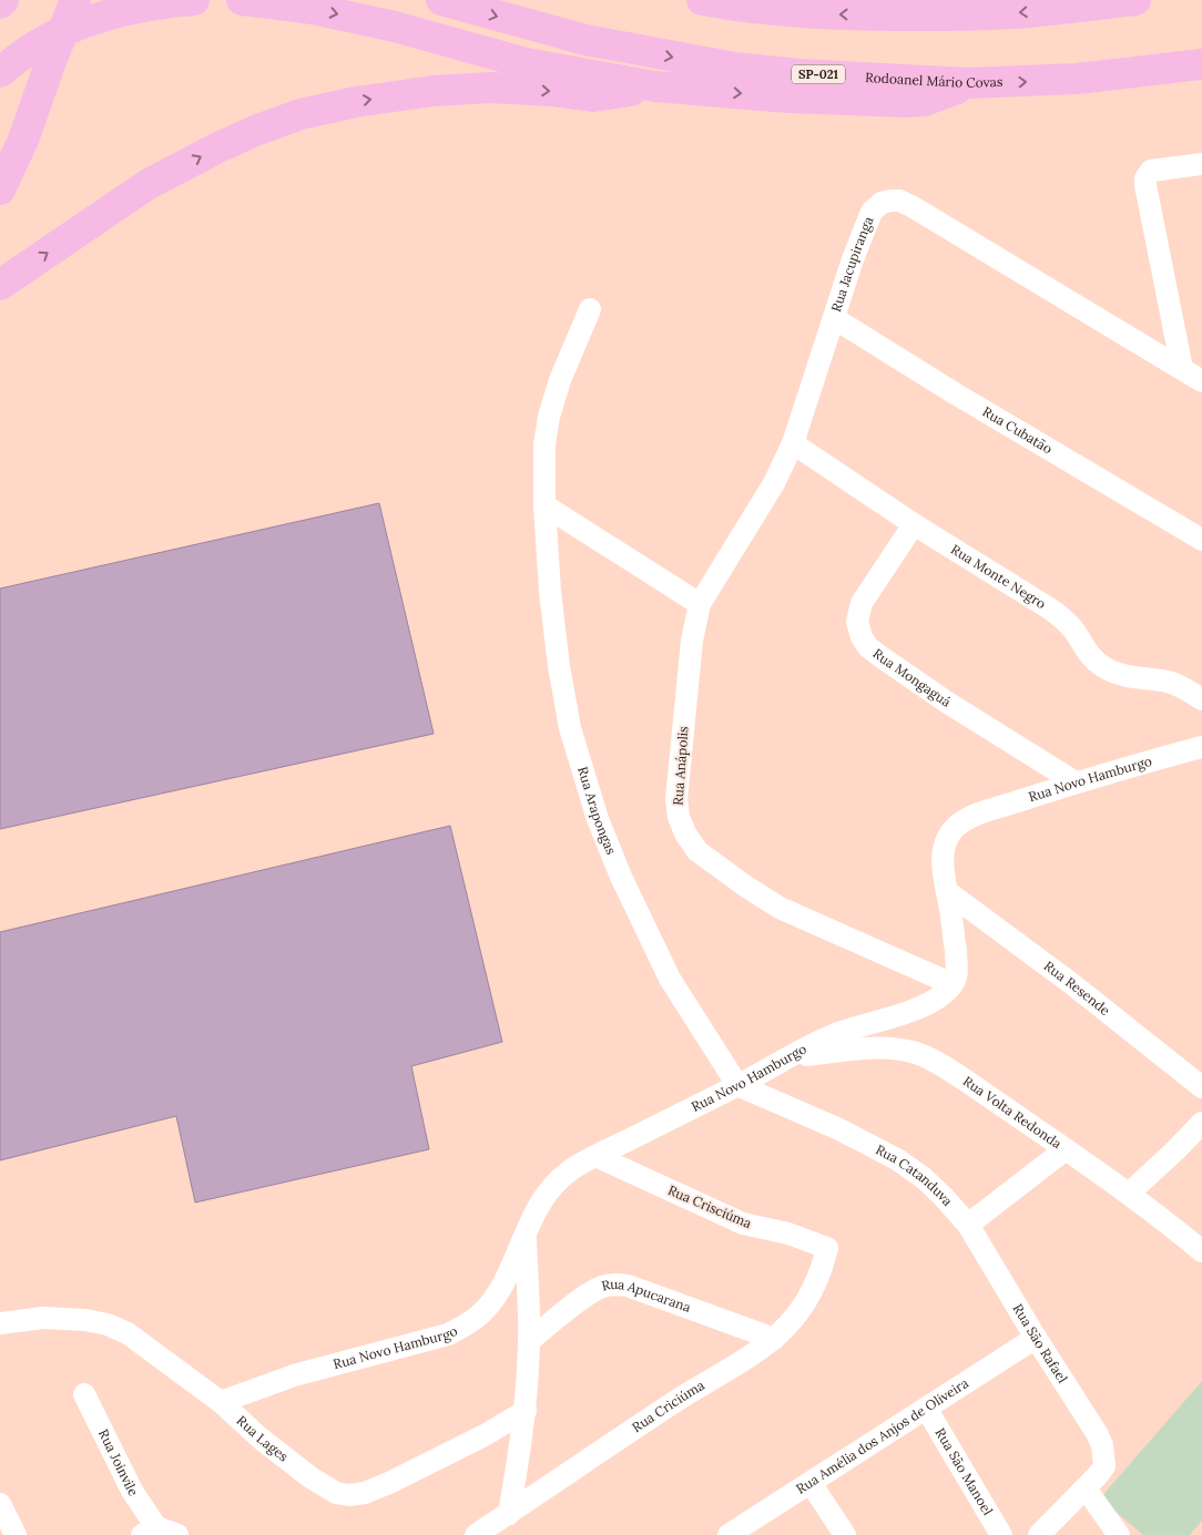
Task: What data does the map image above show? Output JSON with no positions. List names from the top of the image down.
{
  "streets": {
    "highway": ["SP-021", "Rodoanel Mário Covas"],
    "street": [
      "Rua Jacupiranga",
      "Rua Cubatão",
      "Rua Monte Negro",
      "Rua Mongaguá",
      "Rua Anápolis",
      "Rua Novo Hamburgo",
      "Rua Arapongas",
      "Rua Resende",
      "Rua Volta Redonda",
      "Rua Catanduva",
      "Rua Crisciúma",
      "Rua Apucarana",
      "Rua São Rafael",
      "Rua Criciúma",
      "Rua Lages",
      "Rua Amélia dos Anjos de Oliveira",
      "Rua Joinvile",
      "Rua São Manoel"
    ]
  },
  "crossings": [
    ["Rua Jacupiranga", "Rua Cubatão"],
    ["Rua Jacupiranga", "Rua Monte Negro"],
    ["Rua Jacupiranga", "Rua Anápolis"],
    ["Rua Monte Negro", "Rua Mongaguá"],
    ["Rua Mongaguá", "Rua Novo Hamburgo"],
    ["Rua Anápolis", "Rua Novo Hamburgo"],
    ["Rua Novo Hamburgo", "Rua Arapongas"],
    ["Rua Novo Hamburgo", "Rua Resende"],
    ["Rua Novo Hamburgo", "Rua Volta Redonda"],
    ["Rua Novo Hamburgo", "Rua Catanduva"],
    ["Rua Novo Hamburgo", "Rua Crisciúma"],
    ["Rua Novo Hamburgo", "Rua Lages"],
    ["Rua Arapongas", "Rua Catanduva"],
    ["Rua Catanduva", "Rua São Rafael"],
    ["Rua Crisciúma", "Rua Criciúma"],
    ["Rua Apucarana", "Rua Criciúma"],
    ["Rua São Rafael", "Rua Amélia dos Anjos de Oliveira"],
    ["Rua Amélia dos Anjos de Oliveira", "Rua São Manoel"]
  ]
}
